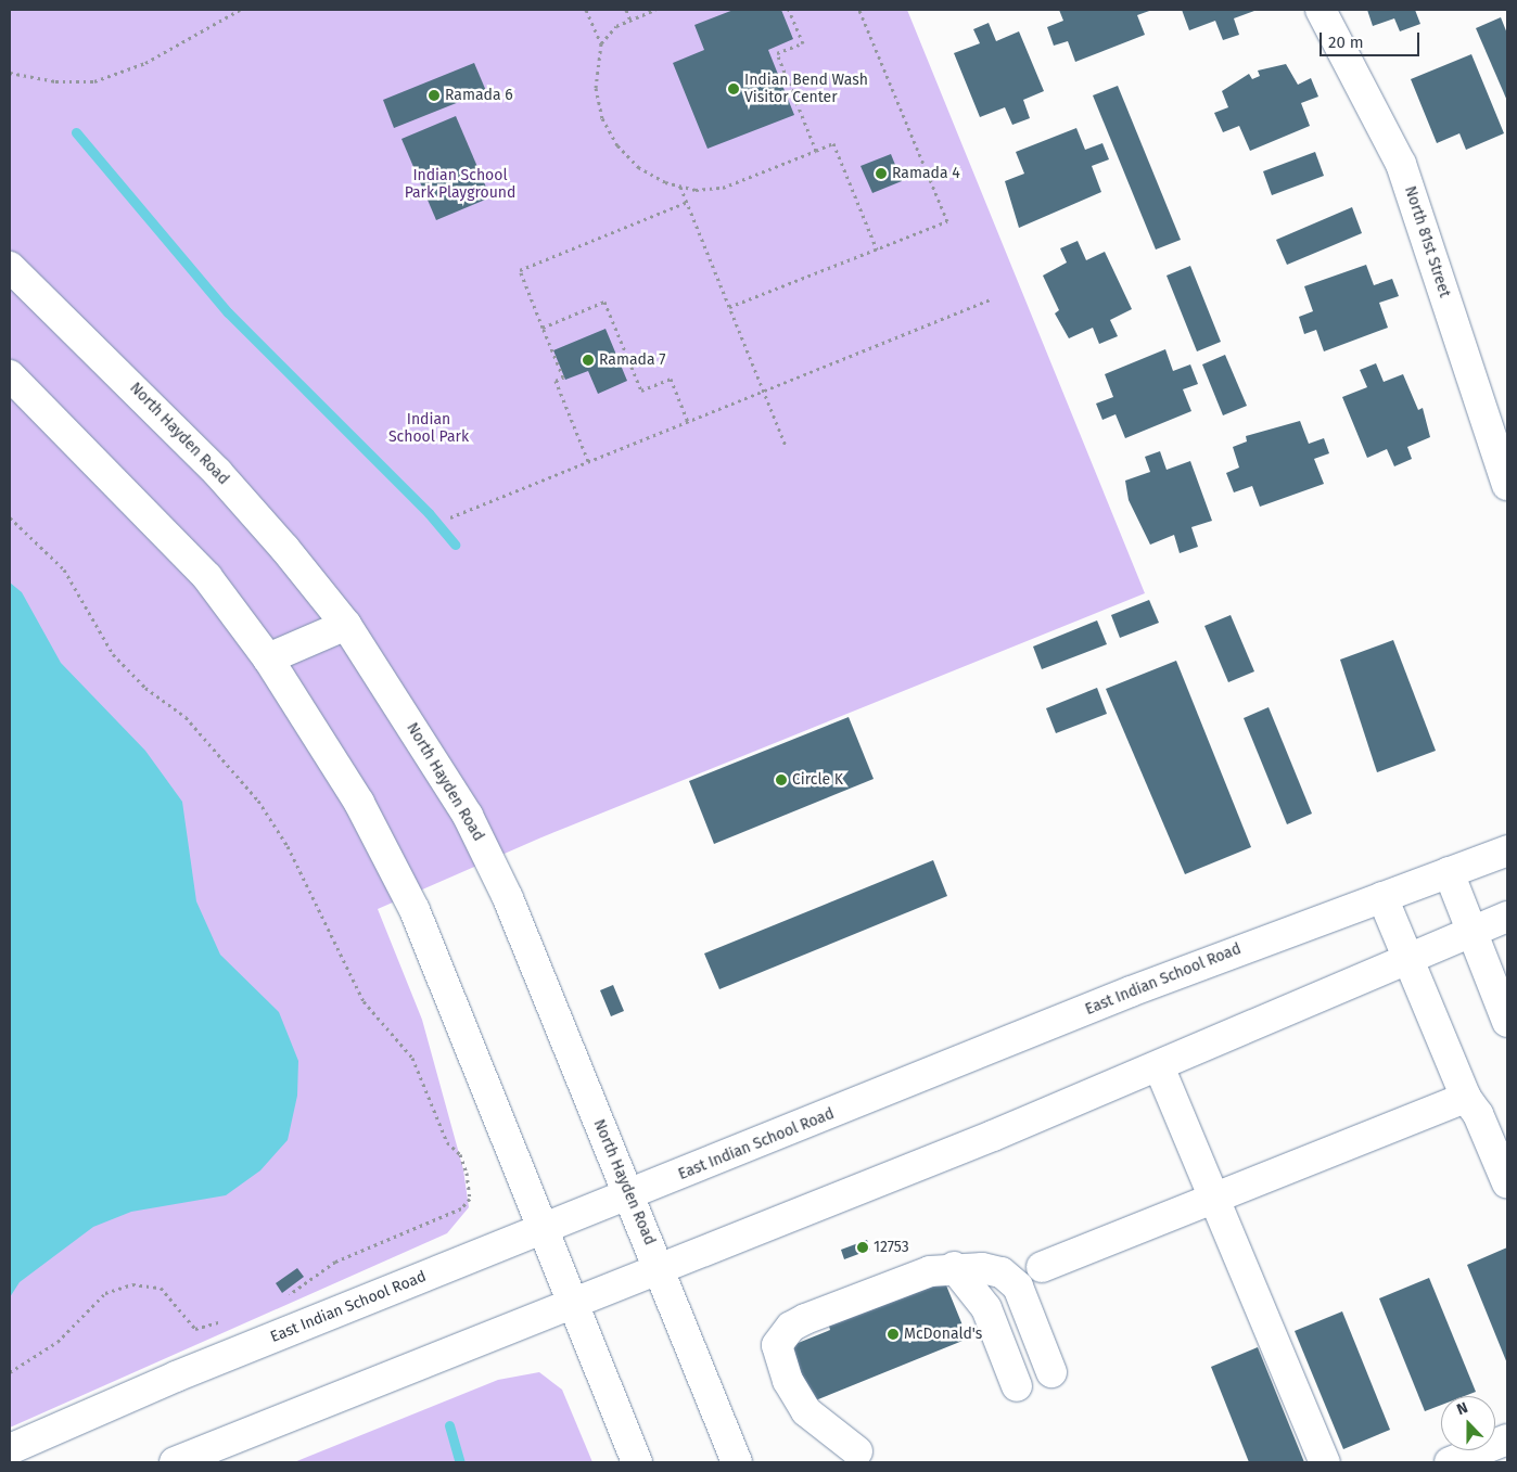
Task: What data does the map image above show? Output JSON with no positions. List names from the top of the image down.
{
  "streets": {
    "main road": ["North 81st Street", "North Hayden Road", "East Indian School Road"]
  },
  "crossings": [
    ["North Hayden Road", "East Indian School Road"]
  ],
  "parks": ["Indian School Park Playground", "Indian School Park"],
  "places": [
    "Indian Bend Wash Visitor Center",
    "Ramada 6",
    "Ramada 4",
    "Ramada 7",
    "Circle K",
    "12753",
    "McDonald's"
  ],
  "scale_bar": "20 m",
  "north": "top"
}
